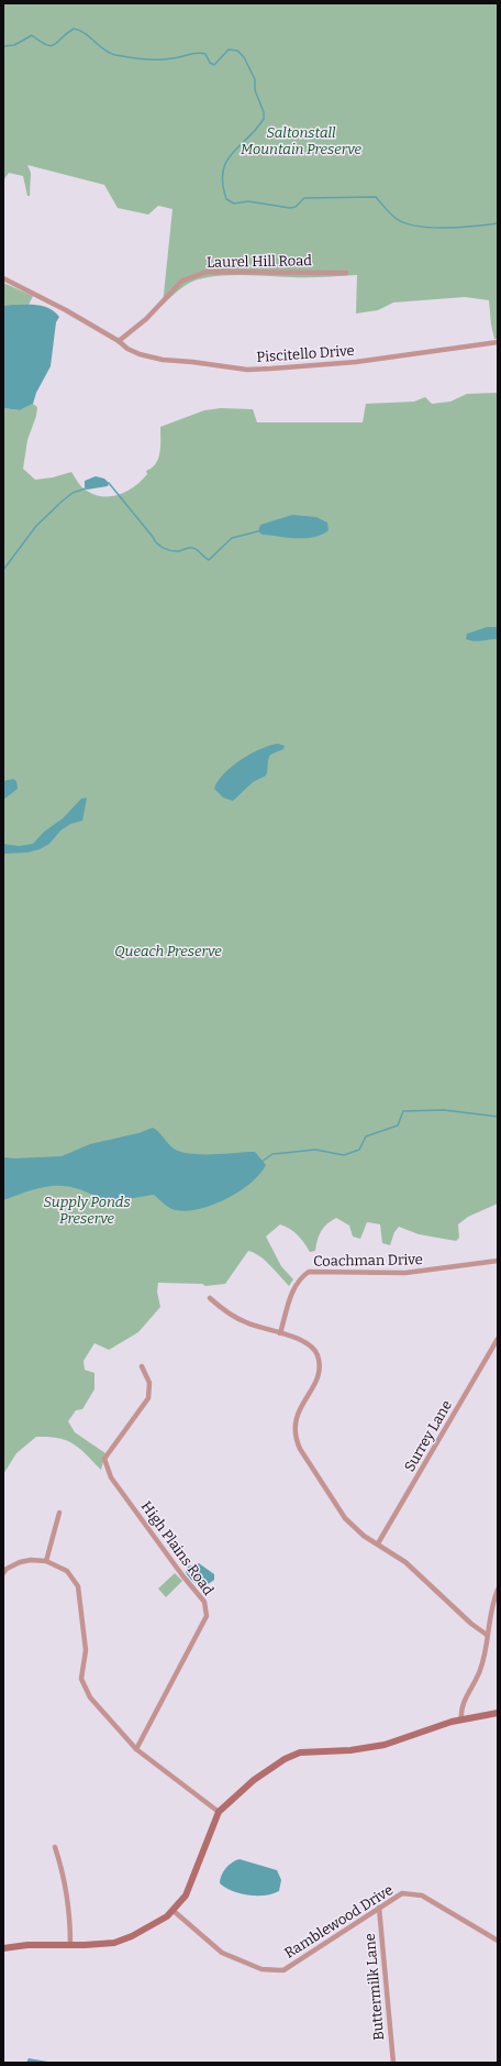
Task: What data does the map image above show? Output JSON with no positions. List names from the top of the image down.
{
  "streets": {
    "street": [
      "Laurel Hill Road",
      "Piscitello Drive",
      "Coachman Drive",
      "Surrey Lane",
      "High Plains Road",
      "Ramblewood Drive",
      "Buttermilk Lane"
    ]
  },
  "crossings": [
    ["Laurel Hill Road", "Piscitello Drive"],
    ["Ramblewood Drive", "Buttermilk Lane"]
  ],
  "parks": ["Saltonstall Mountain Preserve", "Queach Preserve", "Supply Ponds Preserve"]
}
